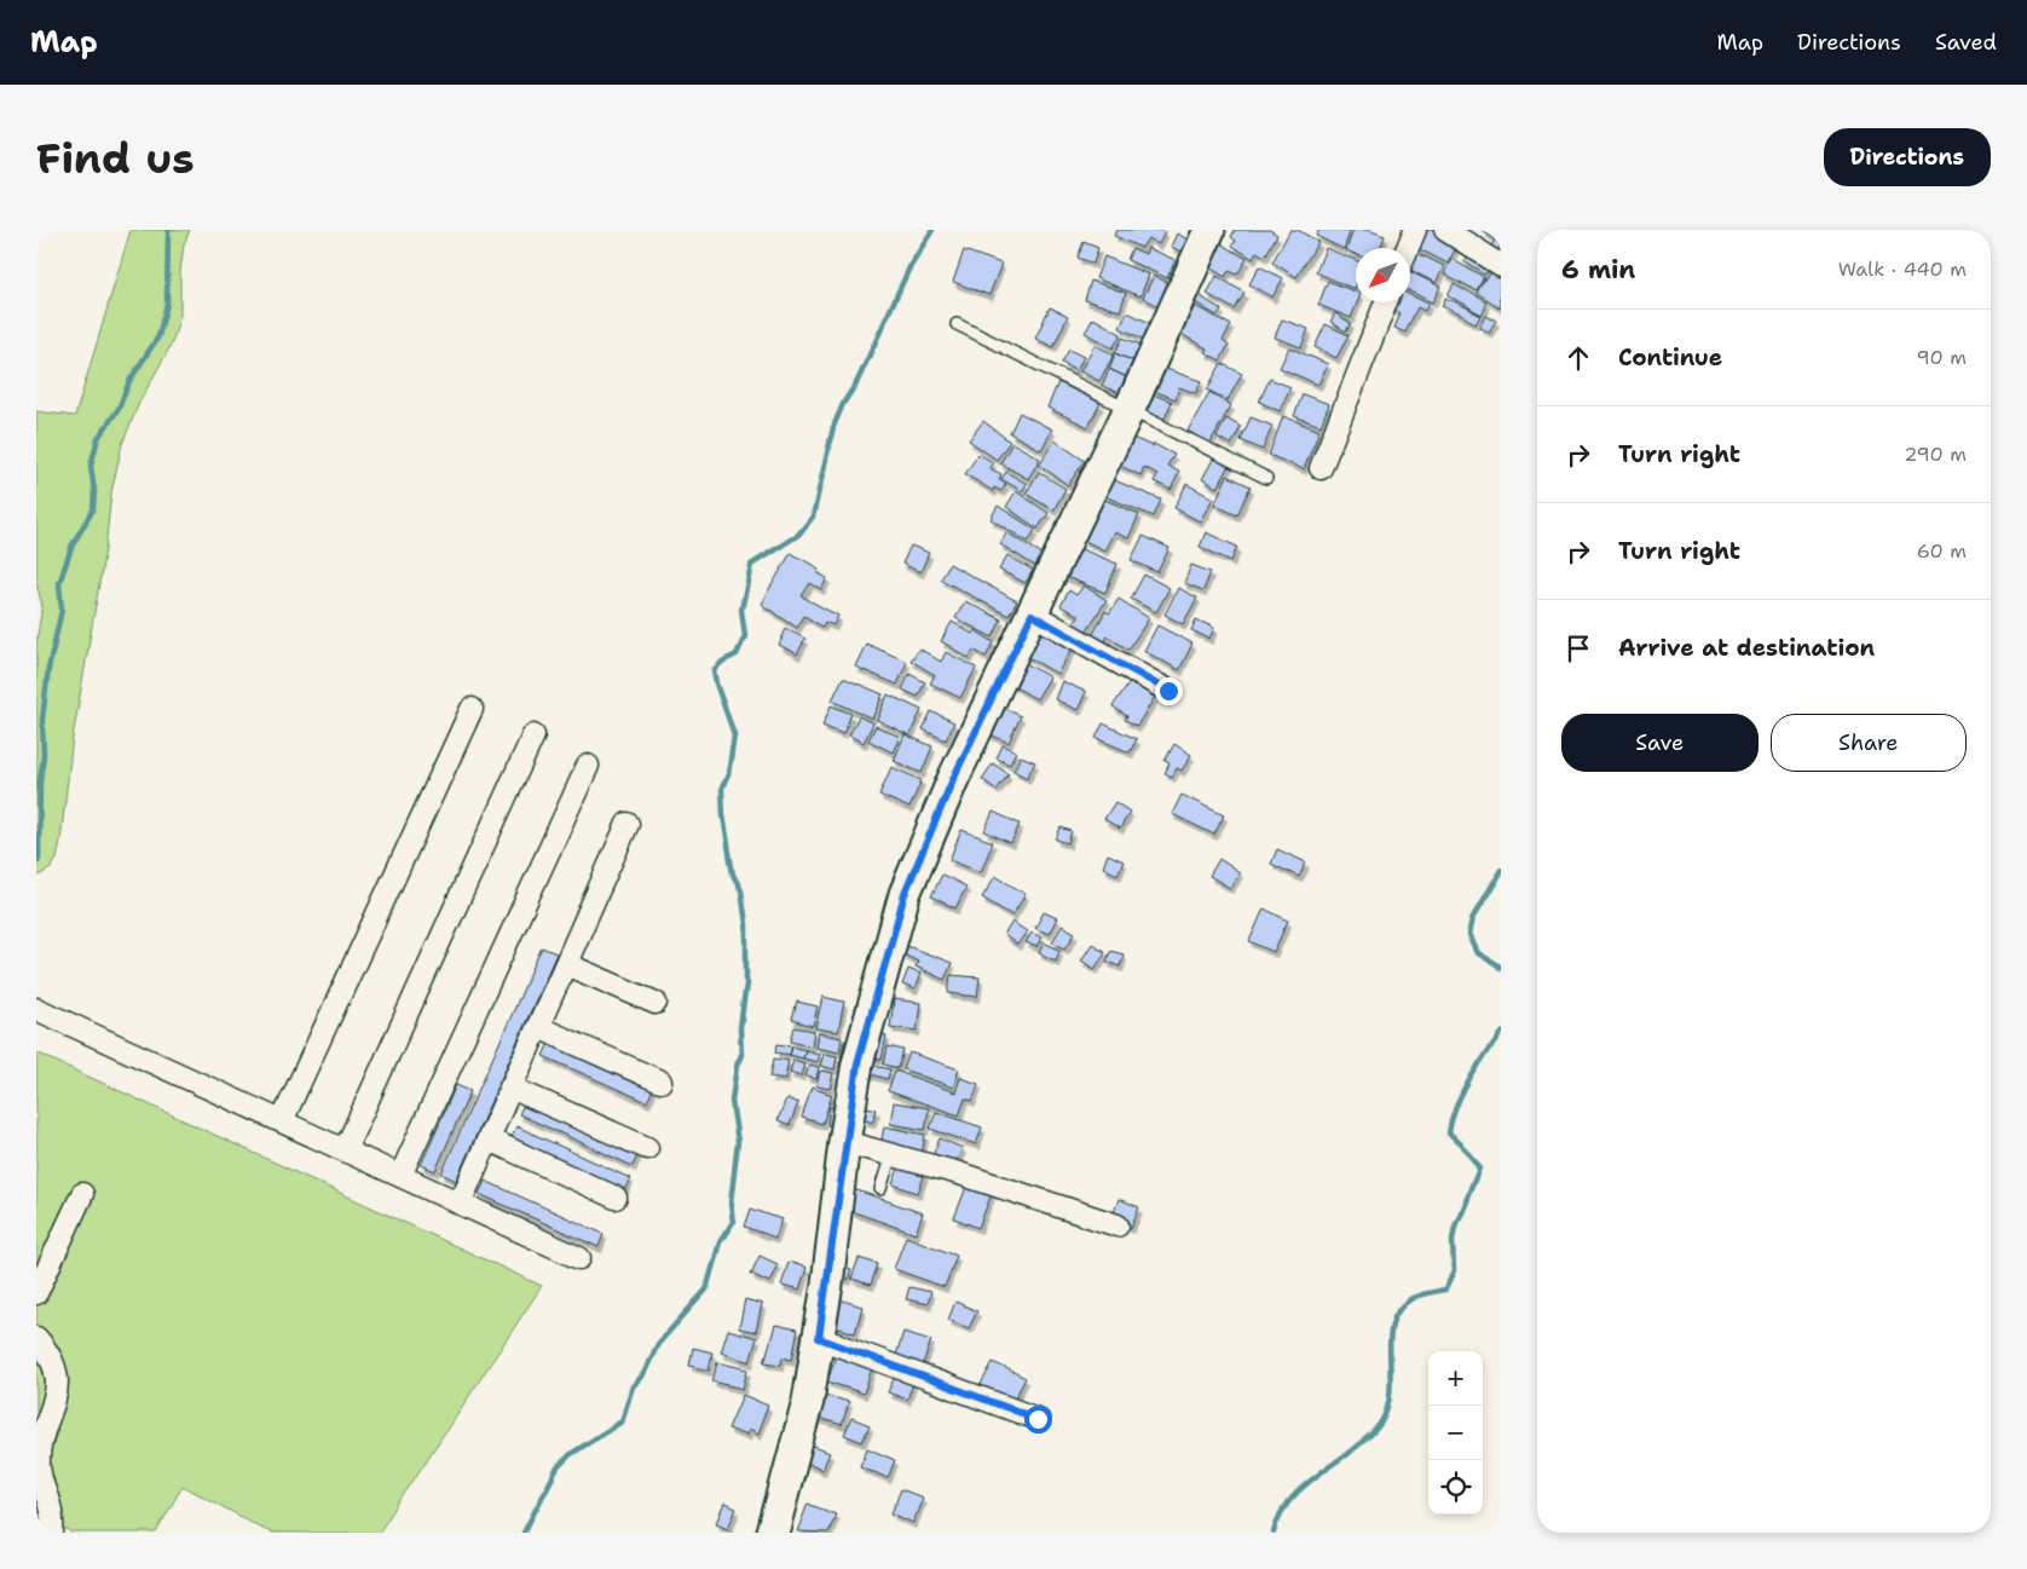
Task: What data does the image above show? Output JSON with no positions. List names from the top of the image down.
{
  "north": "bottom left",
  "page": {
    "header": "Map",
    "nav": ["Map", "Directions", "Saved"],
    "buttons": [
      "Directions",
      ["Save", "Share"]
    ],
    "title": "Find us",
    "heading": ["6 min", "Walk · 440 m"],
    "list": [
      ["Continue", "90 m"],
      ["Turn right", "290 m"],
      ["Turn right", "60 m"],
      "Arrive at destination"
    ],
    "map_buttons": ["+", "−"]
  }
}
